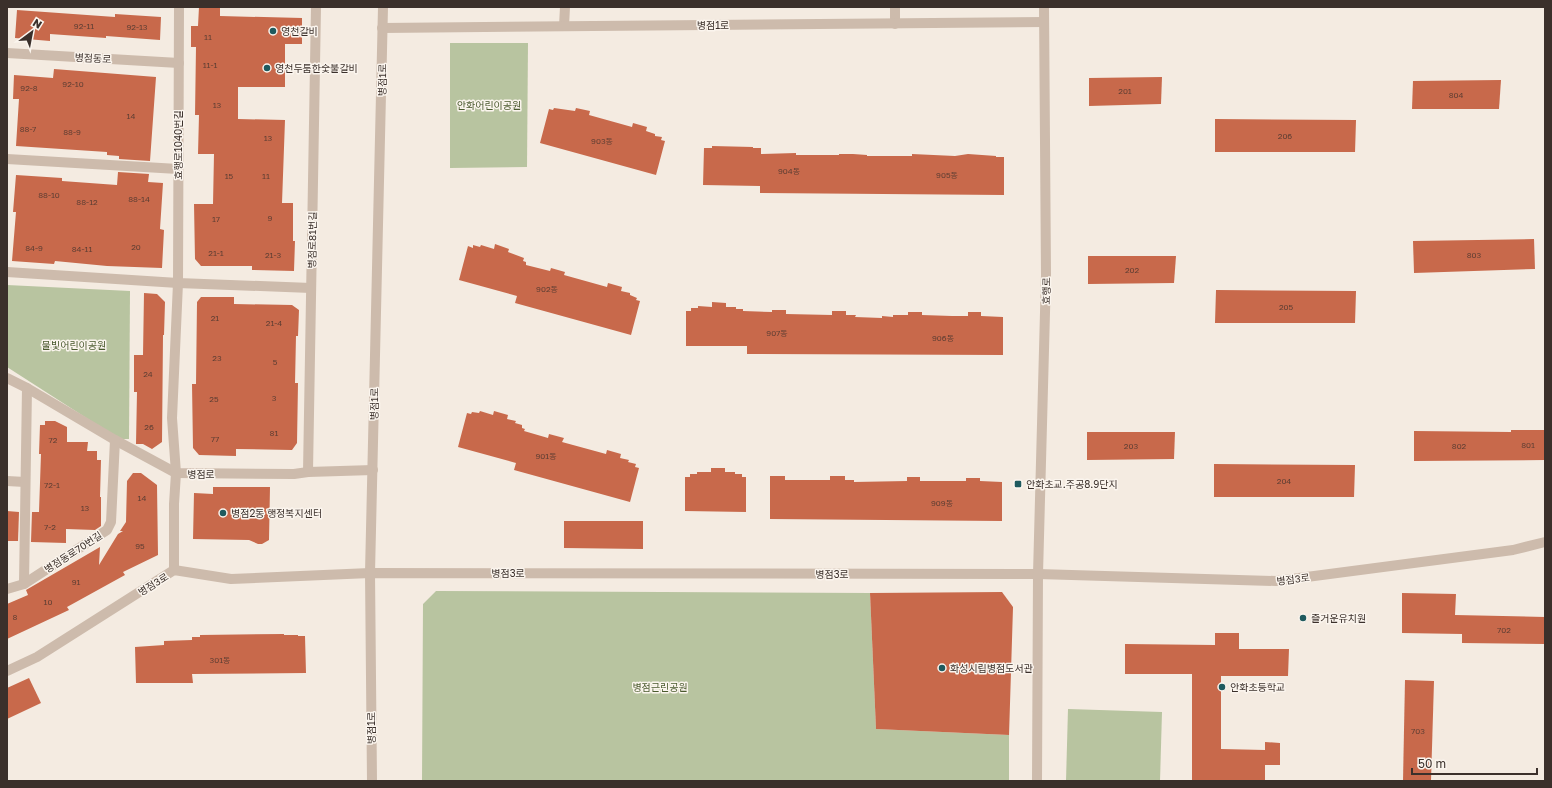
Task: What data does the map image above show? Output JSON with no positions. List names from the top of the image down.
{
  "streets": {
    "street": [
      "병점1로",
      "병점동로",
      "효행로1040번길",
      "병점로81번길",
      "효행로",
      "병점로",
      "병점동로70번길",
      "병점3로"
    ]
  },
  "crossings": [
    ["병점1로", "효행로"],
    ["병점1로", "병점로"],
    ["병점1로", "병점3로"],
    ["병점동로", "효행로1040번길"],
    ["효행로1040번길", "병점로"],
    ["효행로1040번길", "병점3로"],
    ["병점로81번길", "병점로"],
    ["효행로", "병점3로"],
    ["병점로", "병점동로70번길"]
  ],
  "parks": ["안화어린이공원", "물빛어린이공원", "병점근린공원"],
  "places": {
    "other": [
      "영천갈비",
      "영천두툼한숯불갈비",
      "병점2동 행정복지센터",
      "즐거운유치원",
      "화성시립병점도서관",
      "안화초등학교"
    ],
    "transit": ["안화초교.주공8.9단지"]
  },
  "house_numbers": [
    "92-11",
    "92-13",
    "11",
    "11-1",
    "92-10",
    "92-8",
    "201",
    "804",
    "13",
    "14",
    "88-7",
    "88-9",
    "206",
    "13",
    "903동",
    "904동",
    "905동",
    "15",
    "11",
    "88-10",
    "88-14",
    "88-12",
    "9",
    "17",
    "20",
    "84-9",
    "84-11",
    "21-1",
    "21-3",
    "803",
    "202",
    "902동",
    "205",
    "21",
    "21-4",
    "907동",
    "906동",
    "23",
    "5",
    "24",
    "3",
    "25",
    "26",
    "81",
    "77",
    "72",
    "801",
    "203",
    "802",
    "901동",
    "204",
    "72-1",
    "14",
    "909동",
    "13",
    "7-2",
    "95",
    "91",
    "10",
    "8",
    "702",
    "301동",
    "703"
  ],
  "scale_bar": "50 m",
  "north": "top right"
}
